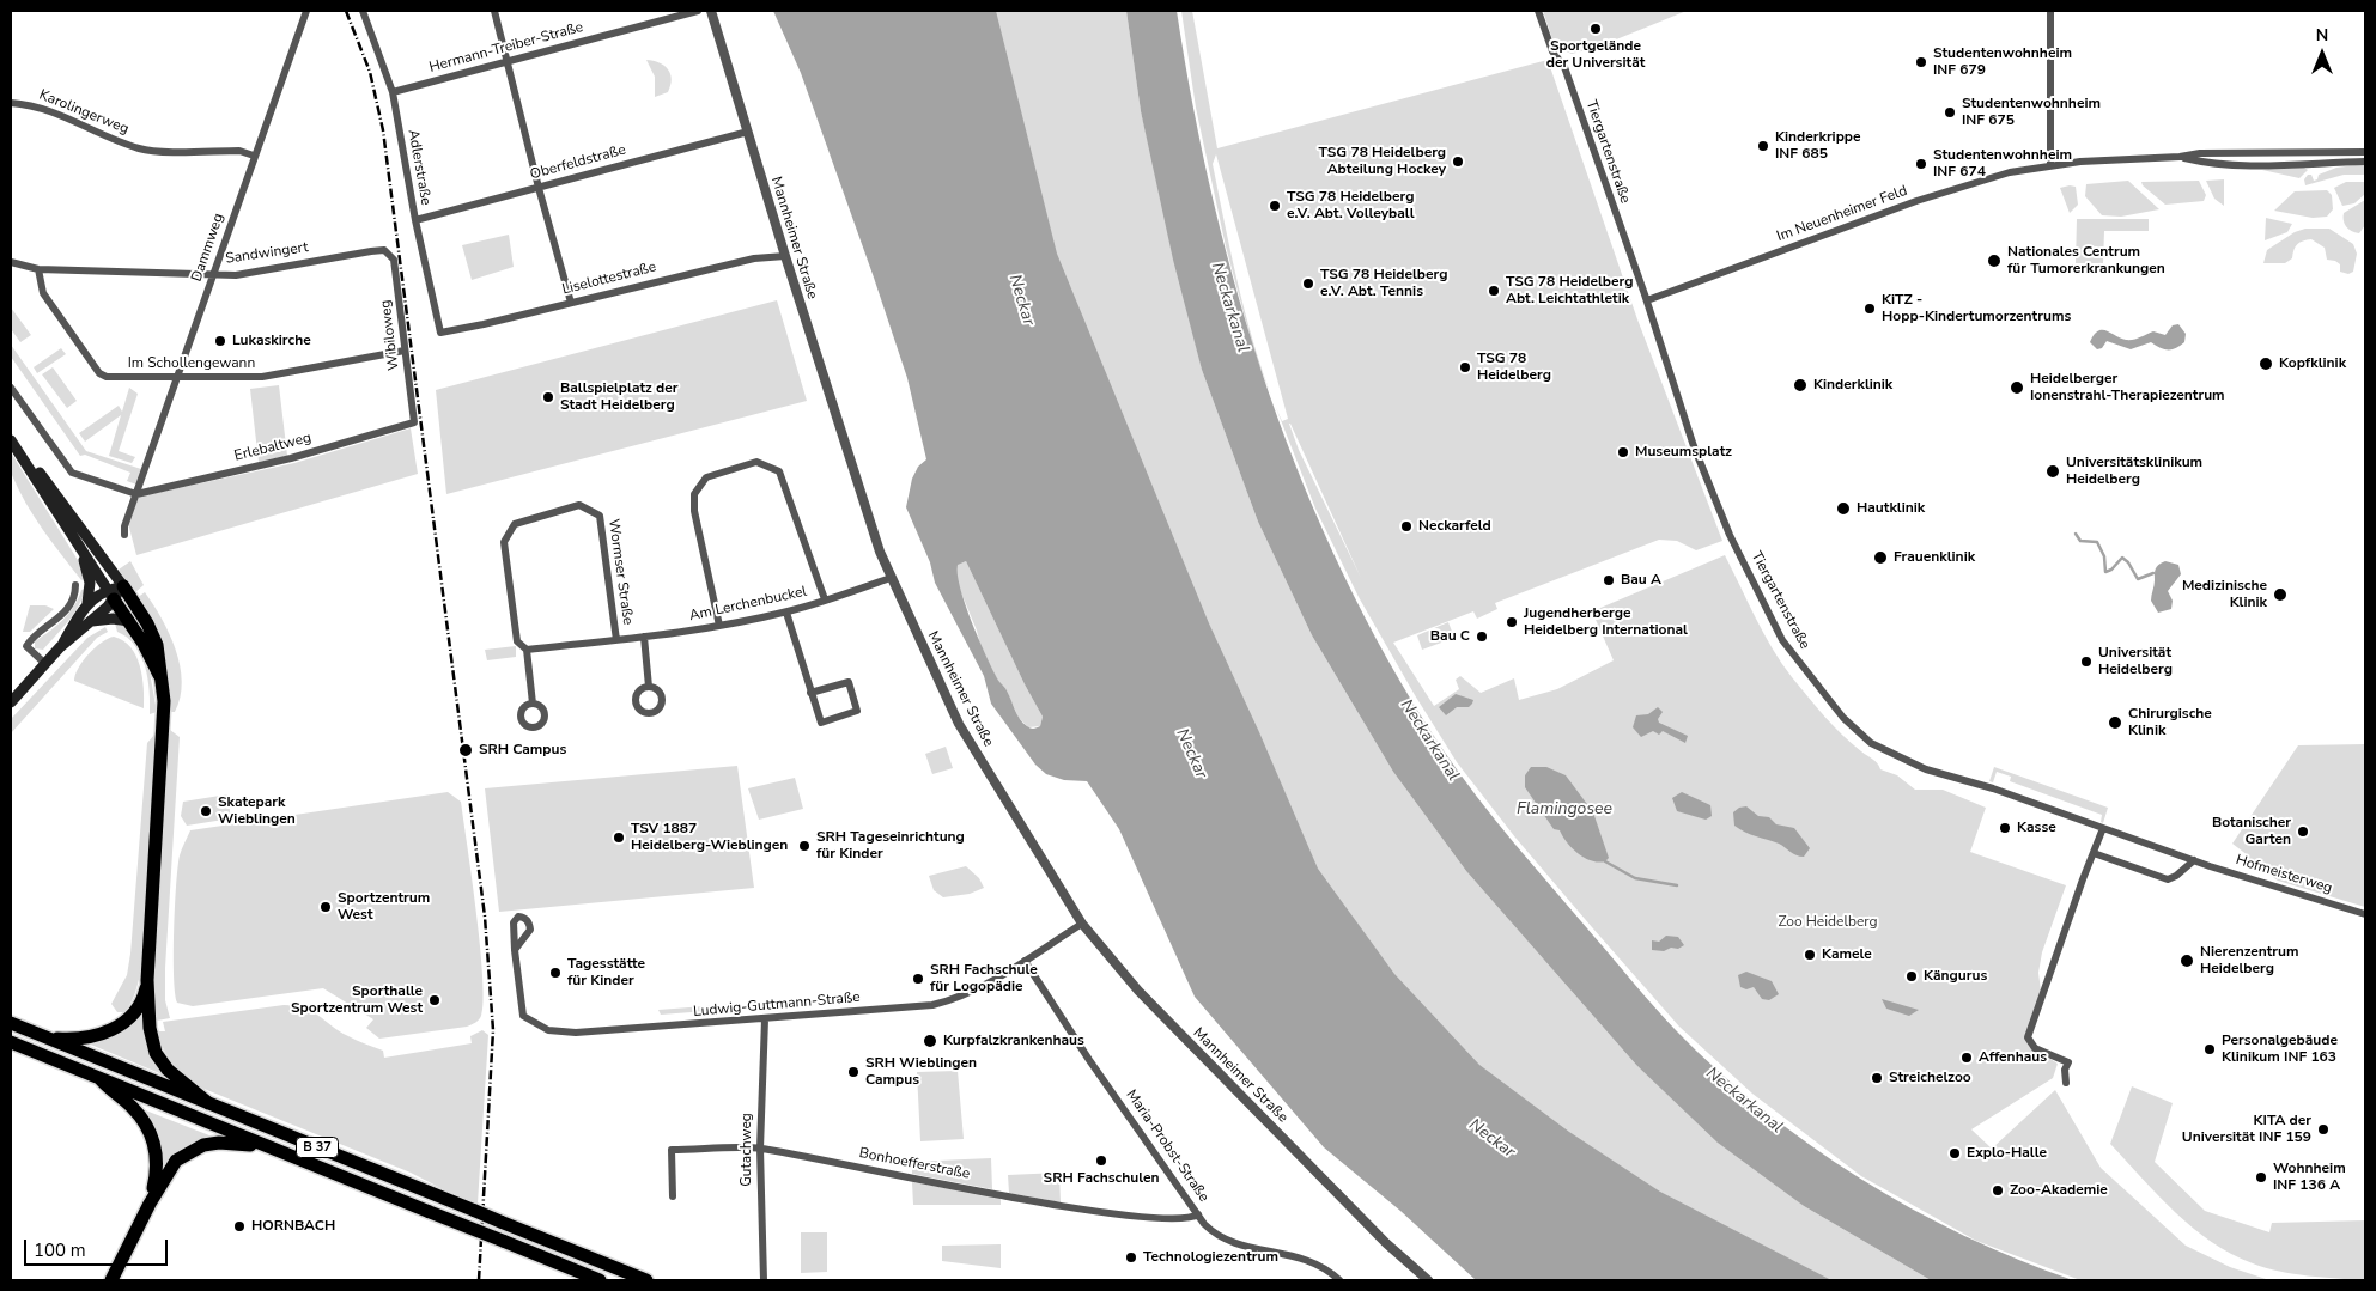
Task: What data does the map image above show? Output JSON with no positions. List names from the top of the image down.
{
  "streets": {
    "highway": ["B 37"],
    "street": [
      "Hermann-Treiber-Straße",
      "Karolingerweg",
      "Tiergartenstraße",
      "Oberfeldstraße",
      "Adlerstraße",
      "Im Neuenheimer Feld",
      "Mannheimer Straße",
      "Dammweg",
      "Sandwingert",
      "Liselottestraße",
      "Wibiloweg",
      "Im Schollengewann",
      "Erlebaltweg",
      "Wormser Straße",
      "Am Lerchenbuckel",
      "Hofmeisterweg",
      "Ludwig-Guttmann-Straße",
      "Maria-Probst-Straße",
      "Gutachweg",
      "Bonhoefferstraße"
    ]
  },
  "crossings": [
    ["Hermann-Treiber-Straße", "Adlerstraße"],
    ["Karolingerweg", "Dammweg"],
    ["Tiergartenstraße", "Im Neuenheimer Feld"],
    ["Tiergartenstraße", "Hofmeisterweg"],
    ["Oberfeldstraße", "Adlerstraße"],
    ["Oberfeldstraße", "Mannheimer Straße"],
    ["Adlerstraße", "Liselottestraße"],
    ["Mannheimer Straße", "Liselottestraße"],
    ["Mannheimer Straße", "Am Lerchenbuckel"],
    ["Mannheimer Straße", "Ludwig-Guttmann-Straße"],
    ["Dammweg", "Sandwingert"],
    ["Dammweg", "Im Schollengewann"],
    ["Dammweg", "Erlebaltweg"],
    ["Sandwingert", "Wibiloweg"],
    ["Sandwingert", "Im Schollengewann"],
    ["Wibiloweg", "Im Schollengewann"],
    ["Wibiloweg", "Erlebaltweg"],
    ["Wormser Straße", "Am Lerchenbuckel"],
    ["Ludwig-Guttmann-Straße", "Maria-Probst-Straße"],
    ["Ludwig-Guttmann-Straße", "Gutachweg"],
    ["Maria-Probst-Straße", "Bonhoefferstraße"],
    ["Gutachweg", "Bonhoefferstraße"]
  ],
  "water": ["Neckar", "Neckarkanal", "Flamingosee"],
  "parks": ["Zoo Heidelberg"],
  "places": [
    "Sportgelände der Universität",
    "Studentenwohnheim INF 679",
    "Studentenwohnheim INF 675",
    "Kinderkrippe INF 685",
    "TSG 78 Heidelberg Abteilung Hockey",
    "Studentenwohnheim INF 674",
    "TSG 78 Heidelberg e.V. Abt. Volleyball",
    "Nationales Centrum für Tumorerkrankungen",
    "TSG 78 Heidelberg e.V. Abt. Tennis",
    "TSG 78 Heidelberg Abt. Leichtathletik",
    "KiTZ - Hopp-Kindertumorzentrums",
    "Lukaskirche",
    "Kopfklinik",
    "TSG 78 Heidelberg",
    "Kinderklinik",
    "Heidelberger Ionenstrahl-Therapiezentrum",
    "Ballspielplatz der Stadt Heidelberg",
    "Museumsplatz",
    "Universitätsklinikum Heidelberg",
    "Hautklinik",
    "Neckarfeld",
    "Frauenklinik",
    "Bau A",
    "Medizinische Klinik",
    "Jugendherberge Heidelberg International",
    "Bau C",
    "Universität Heidelberg",
    "Chirurgische Klinik",
    "SRH Campus",
    "Skatepark Wieblingen",
    "Kasse",
    "Botanischer Garten",
    "TSV 1887 Heidelberg-Wieblingen",
    "SRH Tageseinrichtung für Kinder",
    "Sportzentrum West",
    "Kamele",
    "Nierenzentrum Heidelberg",
    "Tagesstätte für Kinder",
    "Kängurus",
    "SRH Fachschule für Logopädie",
    "Sporthalle Sportzentrum West",
    "Kurpfalzkrankenhaus",
    "Personalgebäude Klinikum INF 163",
    "Affenhaus",
    "SRH Wieblingen Campus",
    "Streichelzoo",
    "KITA der Universität INF 159",
    "Explo-Halle",
    "SRH Fachschulen",
    "Wohnheim INF 136 A",
    "Zoo-Akademie",
    "HORNBACH",
    "Technologiezentrum"
  ],
  "scale_bar": "100 m",
  "north": "top"
}
